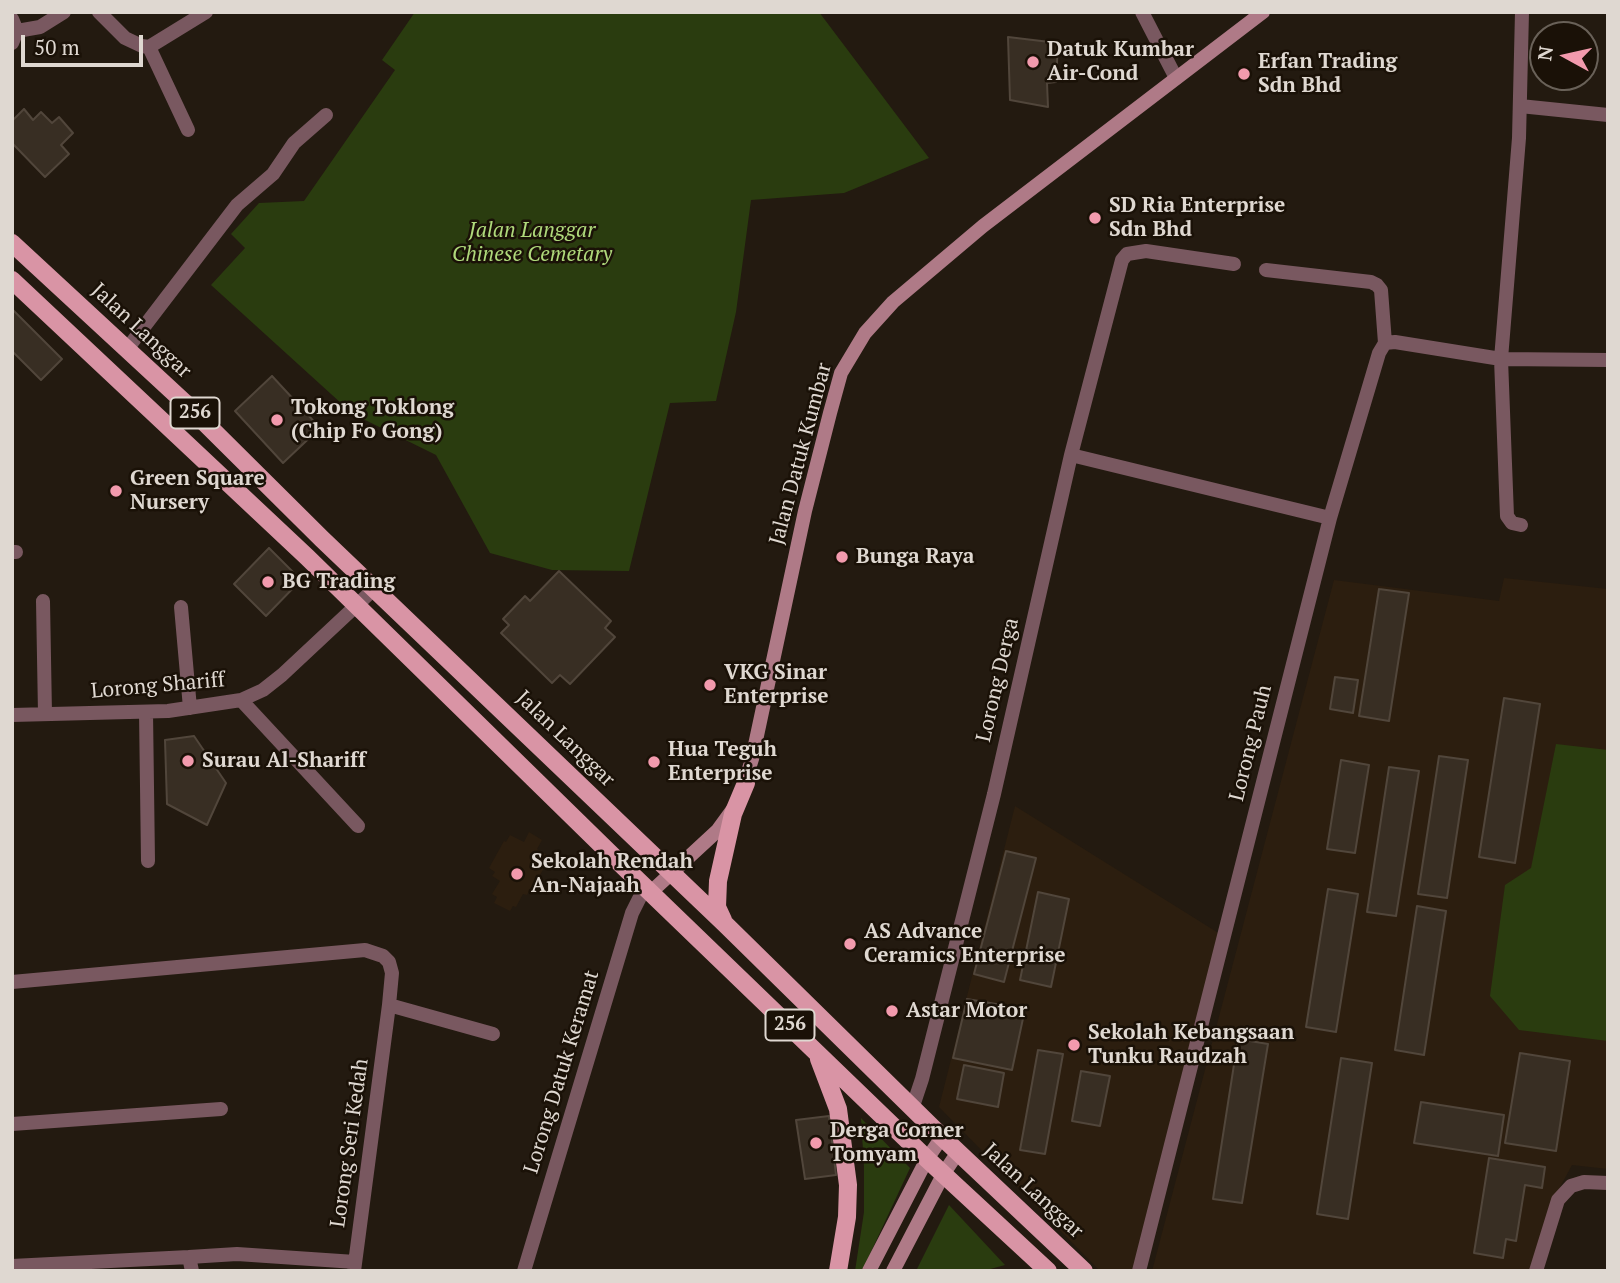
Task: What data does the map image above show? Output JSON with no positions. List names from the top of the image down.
{
  "streets": {
    "main road": ["Jalan Langgar", "256", "Jalan Datuk Kumbar"],
    "street": [
      "Lorong Derga",
      "Lorong Shariff",
      "Lorong Pauh",
      "Lorong Datuk Keramat",
      "Lorong Seri Kedah"
    ]
  },
  "crossings": [
    ["Jalan Langgar", "Jalan Datuk Kumbar"],
    ["Jalan Langgar", "Lorong Derga"],
    ["Jalan Langgar", "Lorong Shariff"],
    ["256", "Jalan Datuk Kumbar"],
    ["256", "Lorong Shariff"],
    ["256", "Lorong Datuk Keramat"],
    ["Jalan Datuk Kumbar", "Lorong Datuk Keramat"]
  ],
  "parks": ["Jalan Langgar Chinese Cemetary"],
  "places": [
    "Datuk Kumbar Air-Cond",
    "Erfan Trading Sdn Bhd",
    "SD Ria Enterprise Sdn Bhd",
    "Tokong Toklong (Chip Fo Gong)",
    "Green Square Nursery",
    "Bunga Raya",
    "BG Trading",
    "VKG Sinar Enterprise",
    "Surau Al-Shariff",
    "Hua Teguh Enterprise",
    "Sekolah Rendah An-Najaah",
    "AS Advance Ceramics Enterprise",
    "Astar Motor",
    "Sekolah Kebangsaan Tunku Raudzah",
    "Derga Corner Tomyam"
  ],
  "scale_bar": "50 m",
  "north": "left"
}
